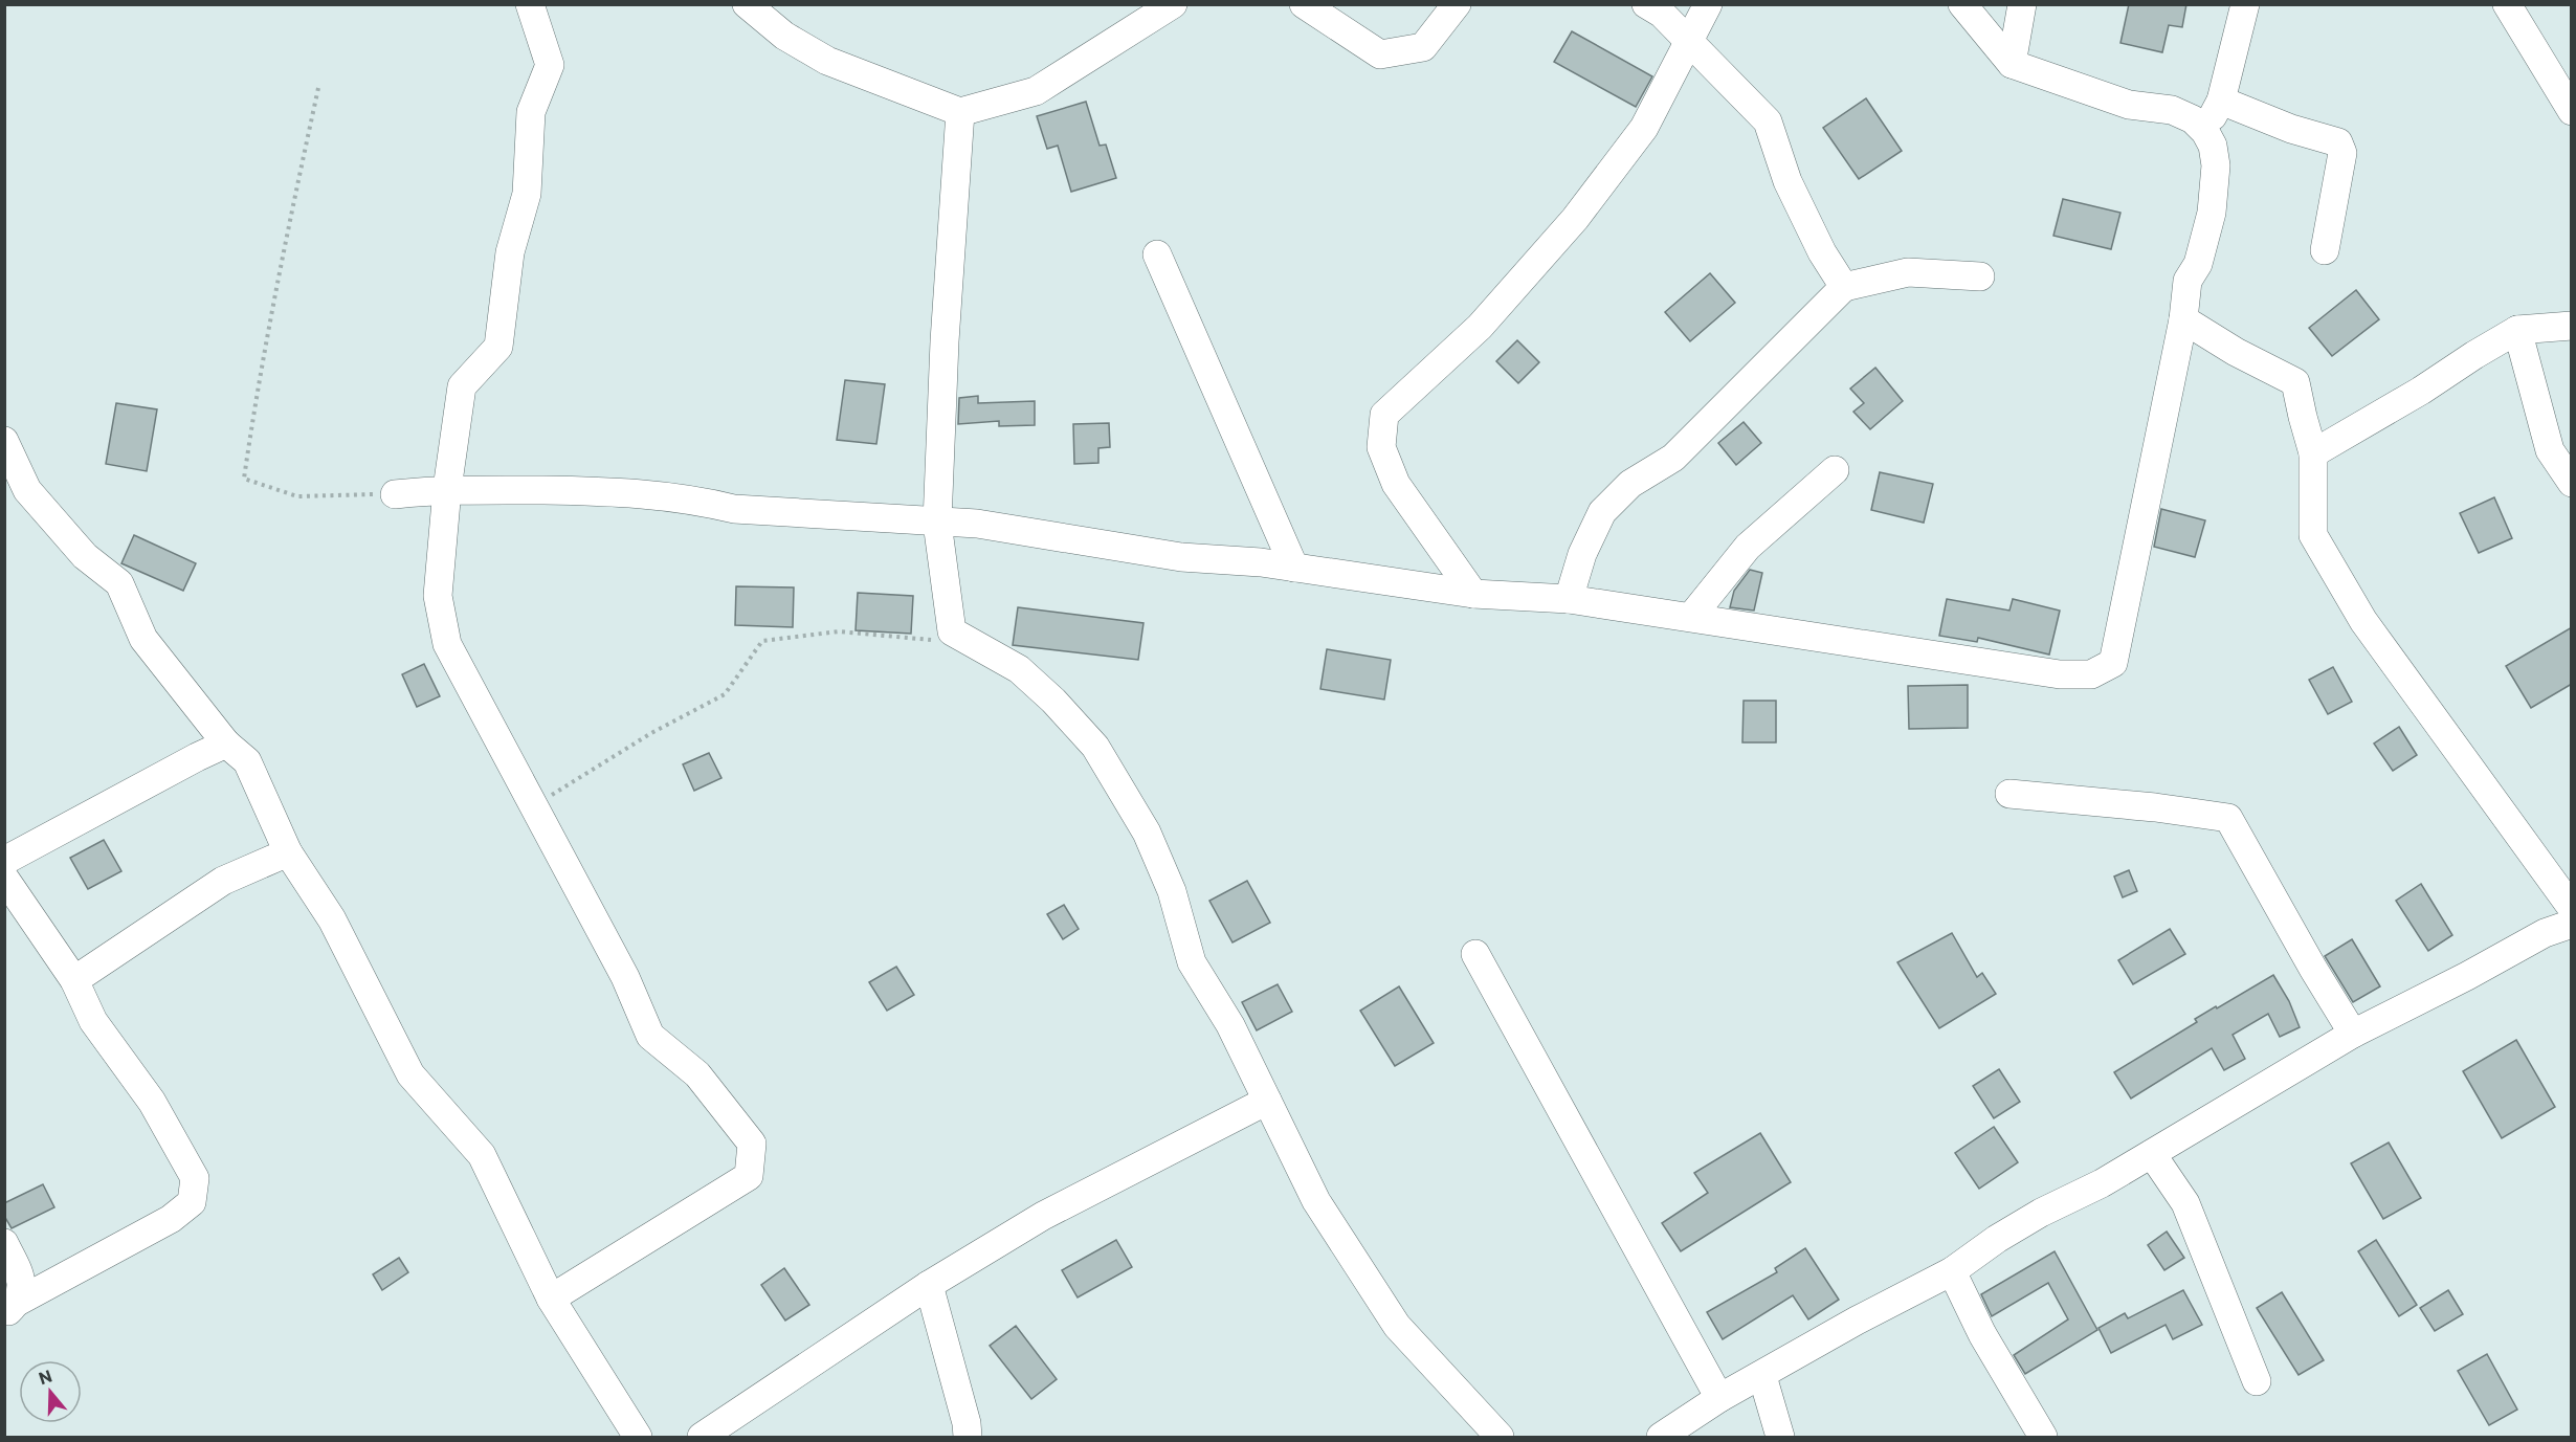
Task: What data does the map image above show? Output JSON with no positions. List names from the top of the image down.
{
  "north": "top"
}
